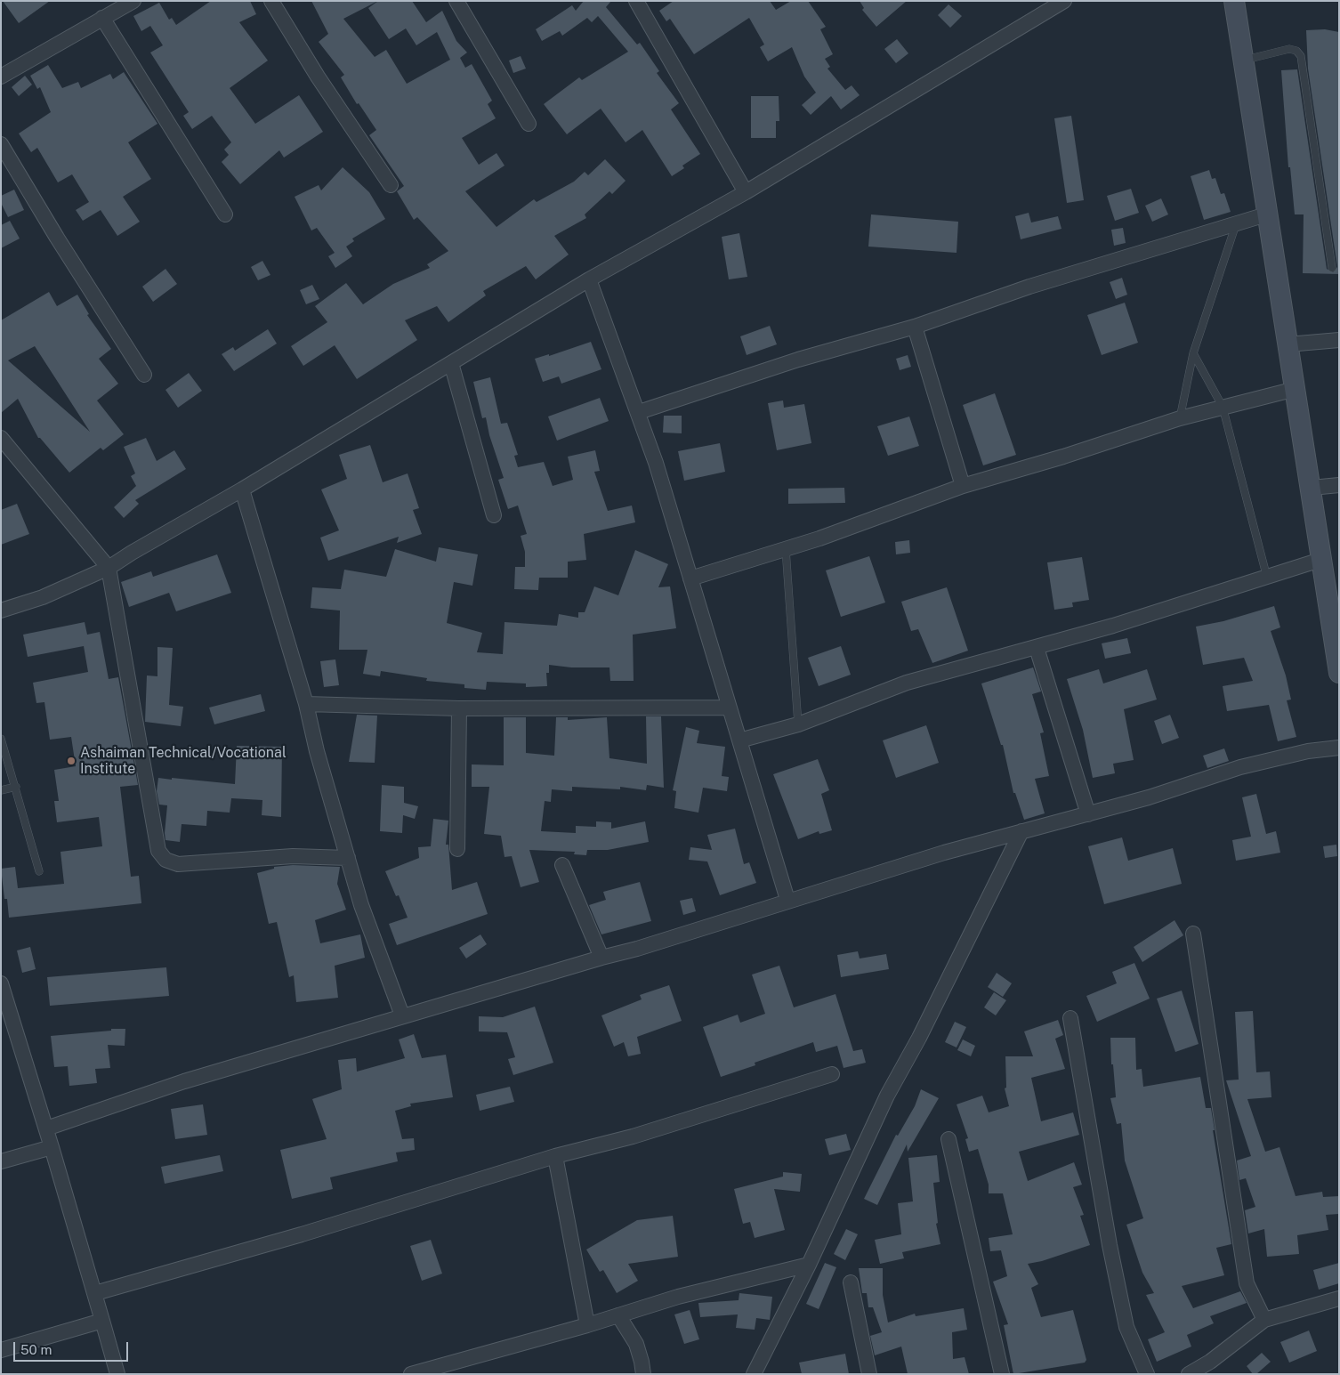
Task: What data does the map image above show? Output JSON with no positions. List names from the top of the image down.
{
  "places": ["Ashaiman Technical/Vocational Institute"],
  "scale_bar": "50 m"
}
